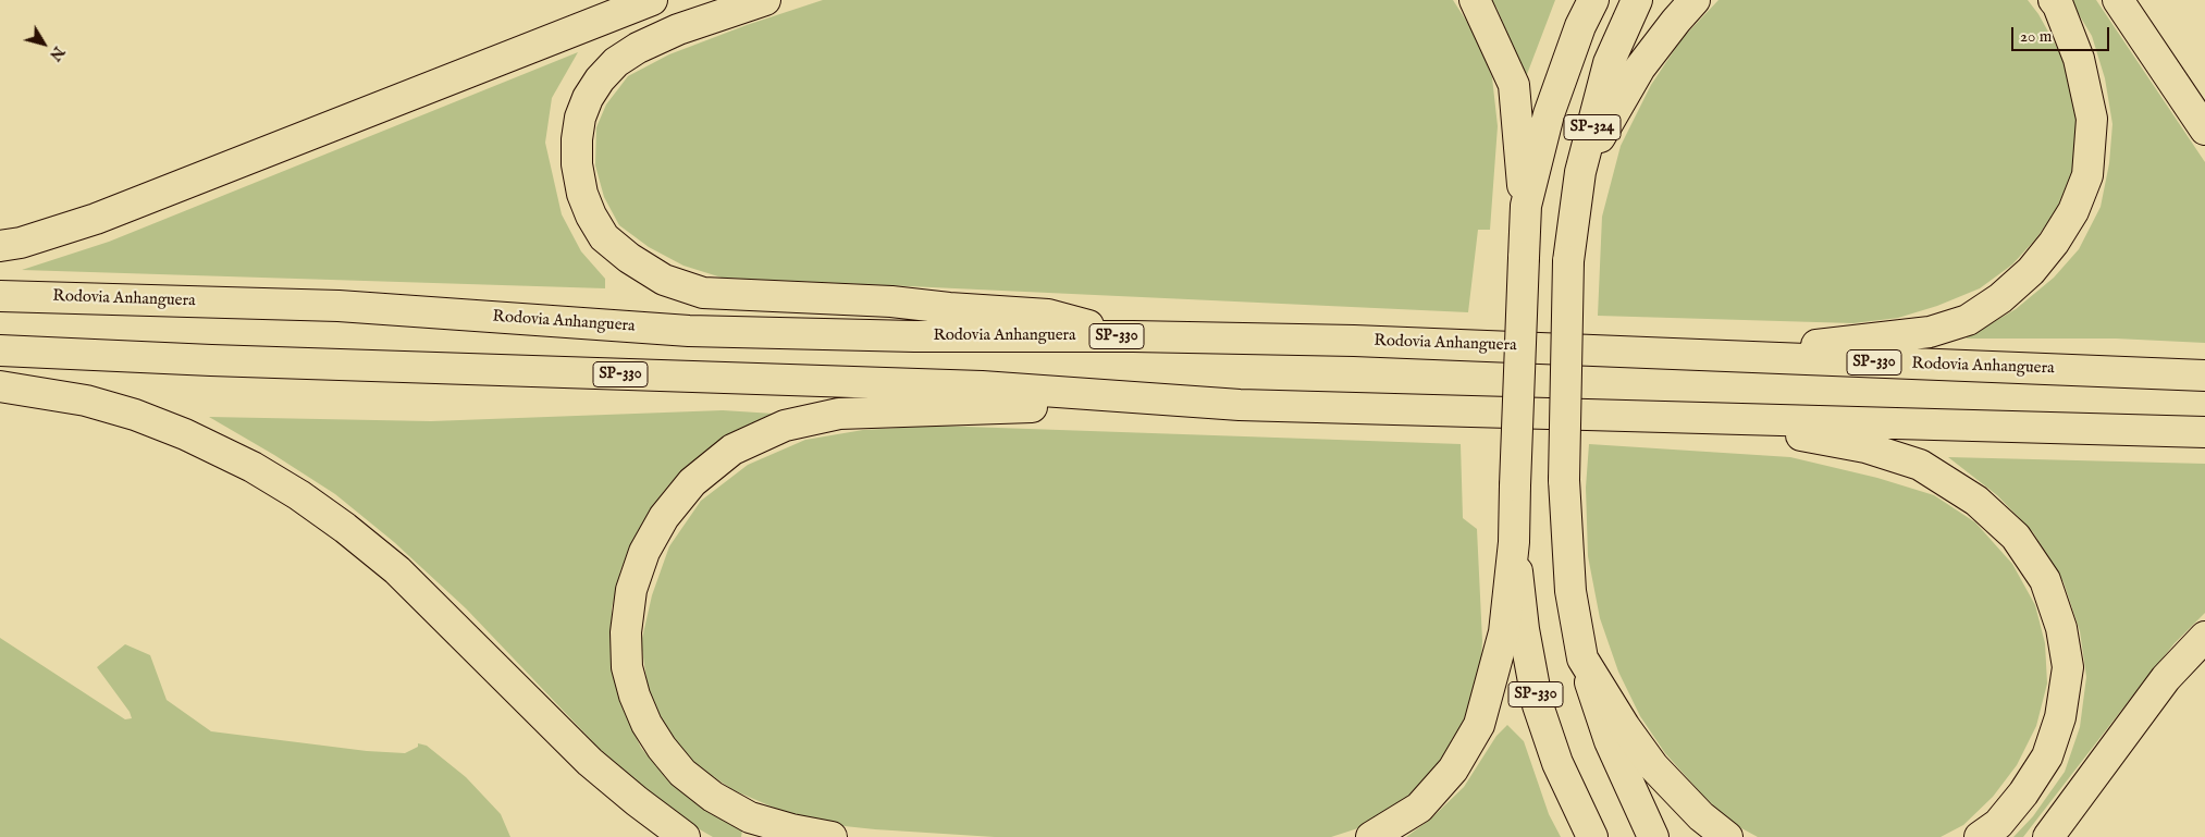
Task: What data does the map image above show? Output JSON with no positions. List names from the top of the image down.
{
  "streets": {
    "main road": ["SP-324", "Rodovia Anhanguera", "SP-330"]
  },
  "crossings": [
    ["SP-324", "SP-330"]
  ],
  "scale_bar": "20 m",
  "north": "bottom right"
}
